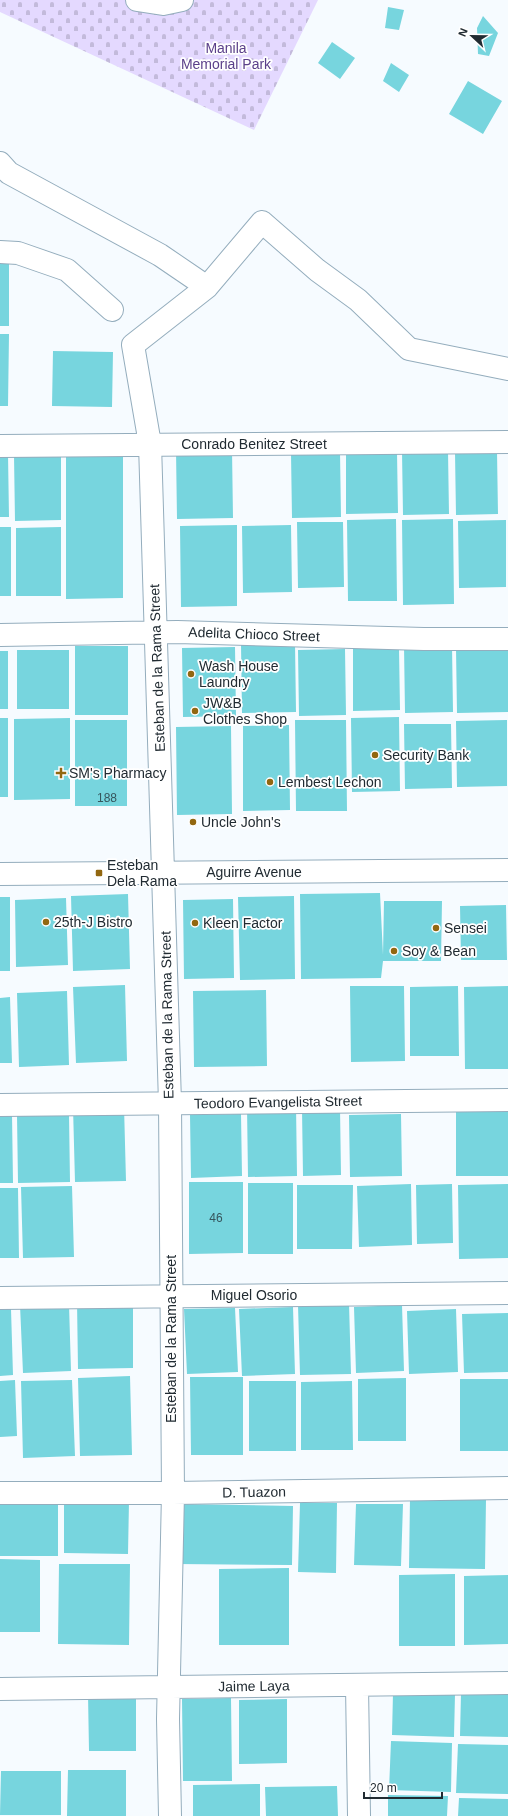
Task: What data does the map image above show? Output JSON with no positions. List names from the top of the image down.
{
  "streets": {
    "street": [
      "Conrado Benitez Street",
      "Adelita Chioco Street",
      "Esteban de la Rama Street",
      "Aguirre Avenue",
      "Teodoro Evangelista Street",
      "Miguel Osorio",
      "D. Tuazon",
      "Jaime Laya"
    ]
  },
  "crossings": [
    ["Conrado Benitez Street", "Esteban de la Rama Street"],
    ["Adelita Chioco Street", "Esteban de la Rama Street"],
    ["Esteban de la Rama Street", "Aguirre Avenue"],
    ["Esteban de la Rama Street", "Teodoro Evangelista Street"],
    ["Esteban de la Rama Street", "Miguel Osorio"],
    ["Esteban de la Rama Street", "D. Tuazon"],
    ["Esteban de la Rama Street", "Jaime Laya"]
  ],
  "parks": ["Manila Memorial Park"],
  "places": {
    "other": [
      "Wash House Laundry",
      "JW&B Clothes Shop",
      "Security Bank",
      "Lembest Lechon",
      "Uncle John's",
      "25th-J Bistro",
      "Kleen Factor",
      "Sensei",
      "Soy & Bean"
    ],
    "health": ["SM's Pharmacy"],
    "transit": ["Esteban Dela Rama"]
  },
  "house_numbers": ["188", "46"],
  "scale_bar": "20 m",
  "north": "left"
}
